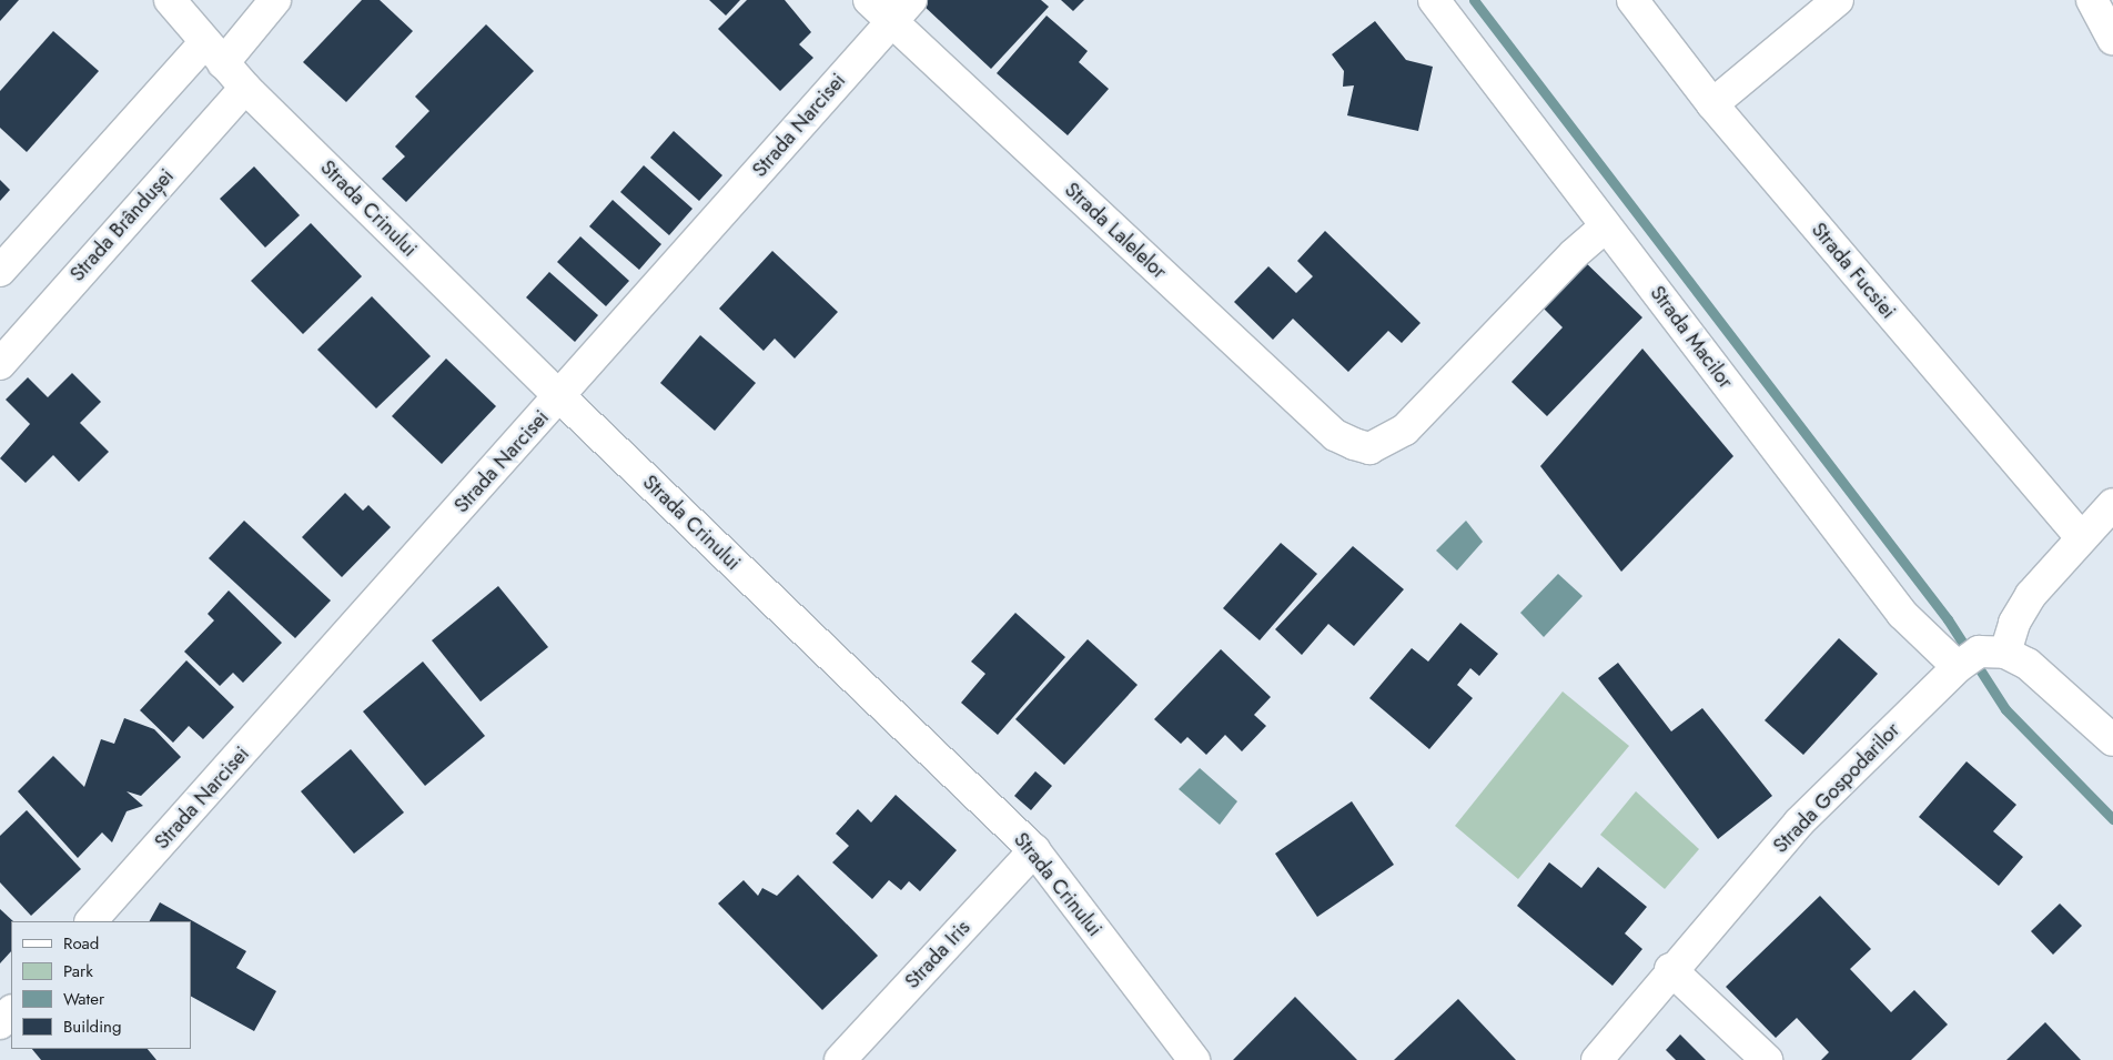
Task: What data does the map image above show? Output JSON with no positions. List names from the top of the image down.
{
  "streets": {
    "street": [
      "Strada Narcisei",
      "Strada Crinului",
      "Strada Brândușei",
      "Strada Lalelelor",
      "Strada Fucsiei",
      "Strada Macilor",
      "Strada Gospodarilor",
      "Strada Iris"
    ]
  },
  "crossings": [
    ["Strada Narcisei", "Strada Crinului"],
    ["Strada Narcisei", "Strada Lalelelor"],
    ["Strada Crinului", "Strada Brândușei"],
    ["Strada Crinului", "Strada Iris"],
    ["Strada Lalelelor", "Strada Macilor"],
    ["Strada Macilor", "Strada Gospodarilor"]
  ],
  "legend": [
    "Road",
    "Park",
    "Water",
    "Building"
  ]
}
